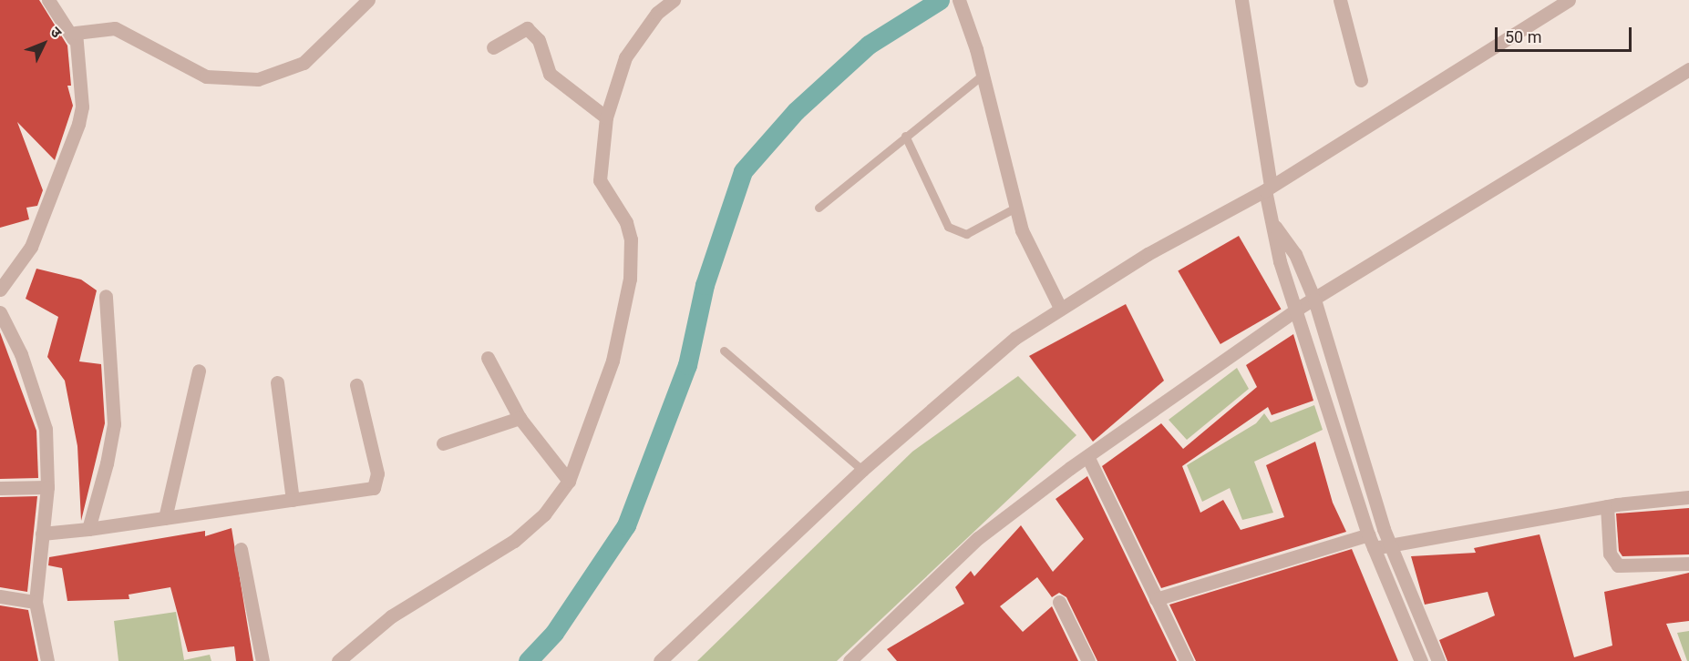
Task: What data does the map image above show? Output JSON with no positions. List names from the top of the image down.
{
  "scale_bar": "50 m",
  "north": "top right"
}
